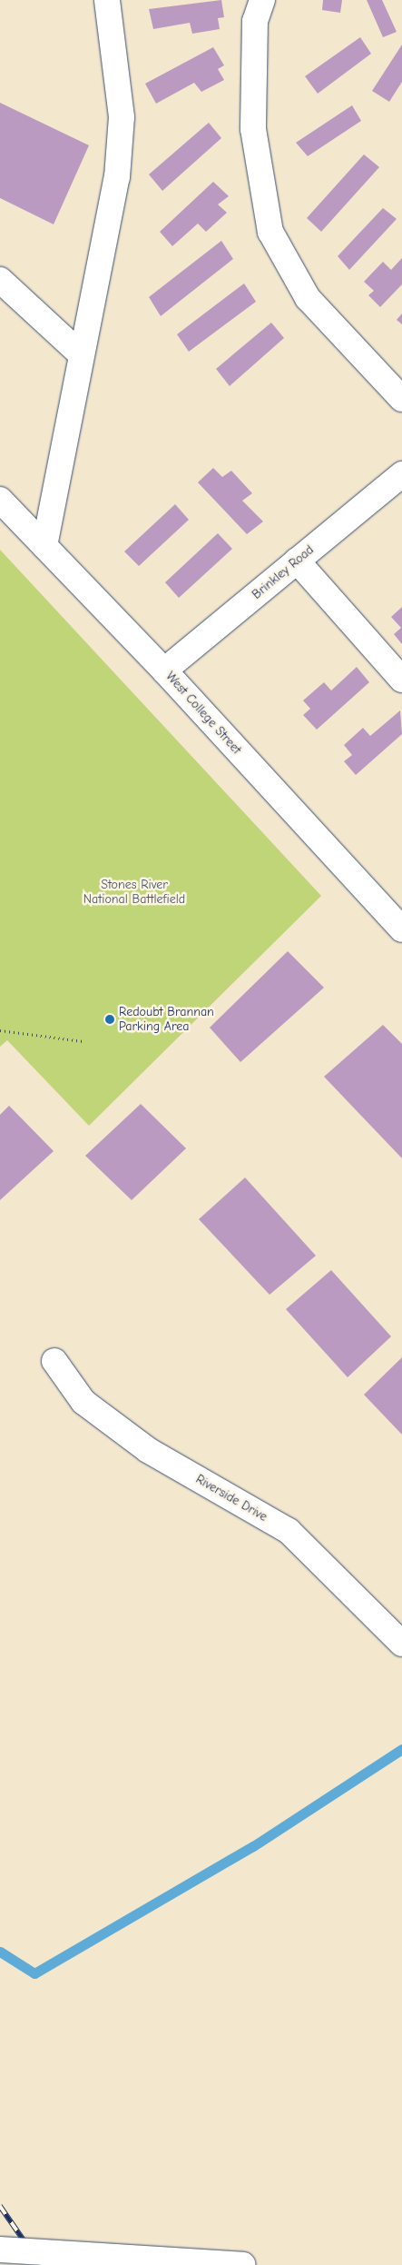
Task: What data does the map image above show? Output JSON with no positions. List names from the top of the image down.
{
  "streets": {
    "street": ["Brinkley Road", "West College Street", "Riverside Drive"]
  },
  "crossings": [
    ["Brinkley Road", "West College Street"]
  ],
  "parks": ["Stones River National Battlefield"],
  "places": ["Redoubt Brannan Parking Area"]
}
